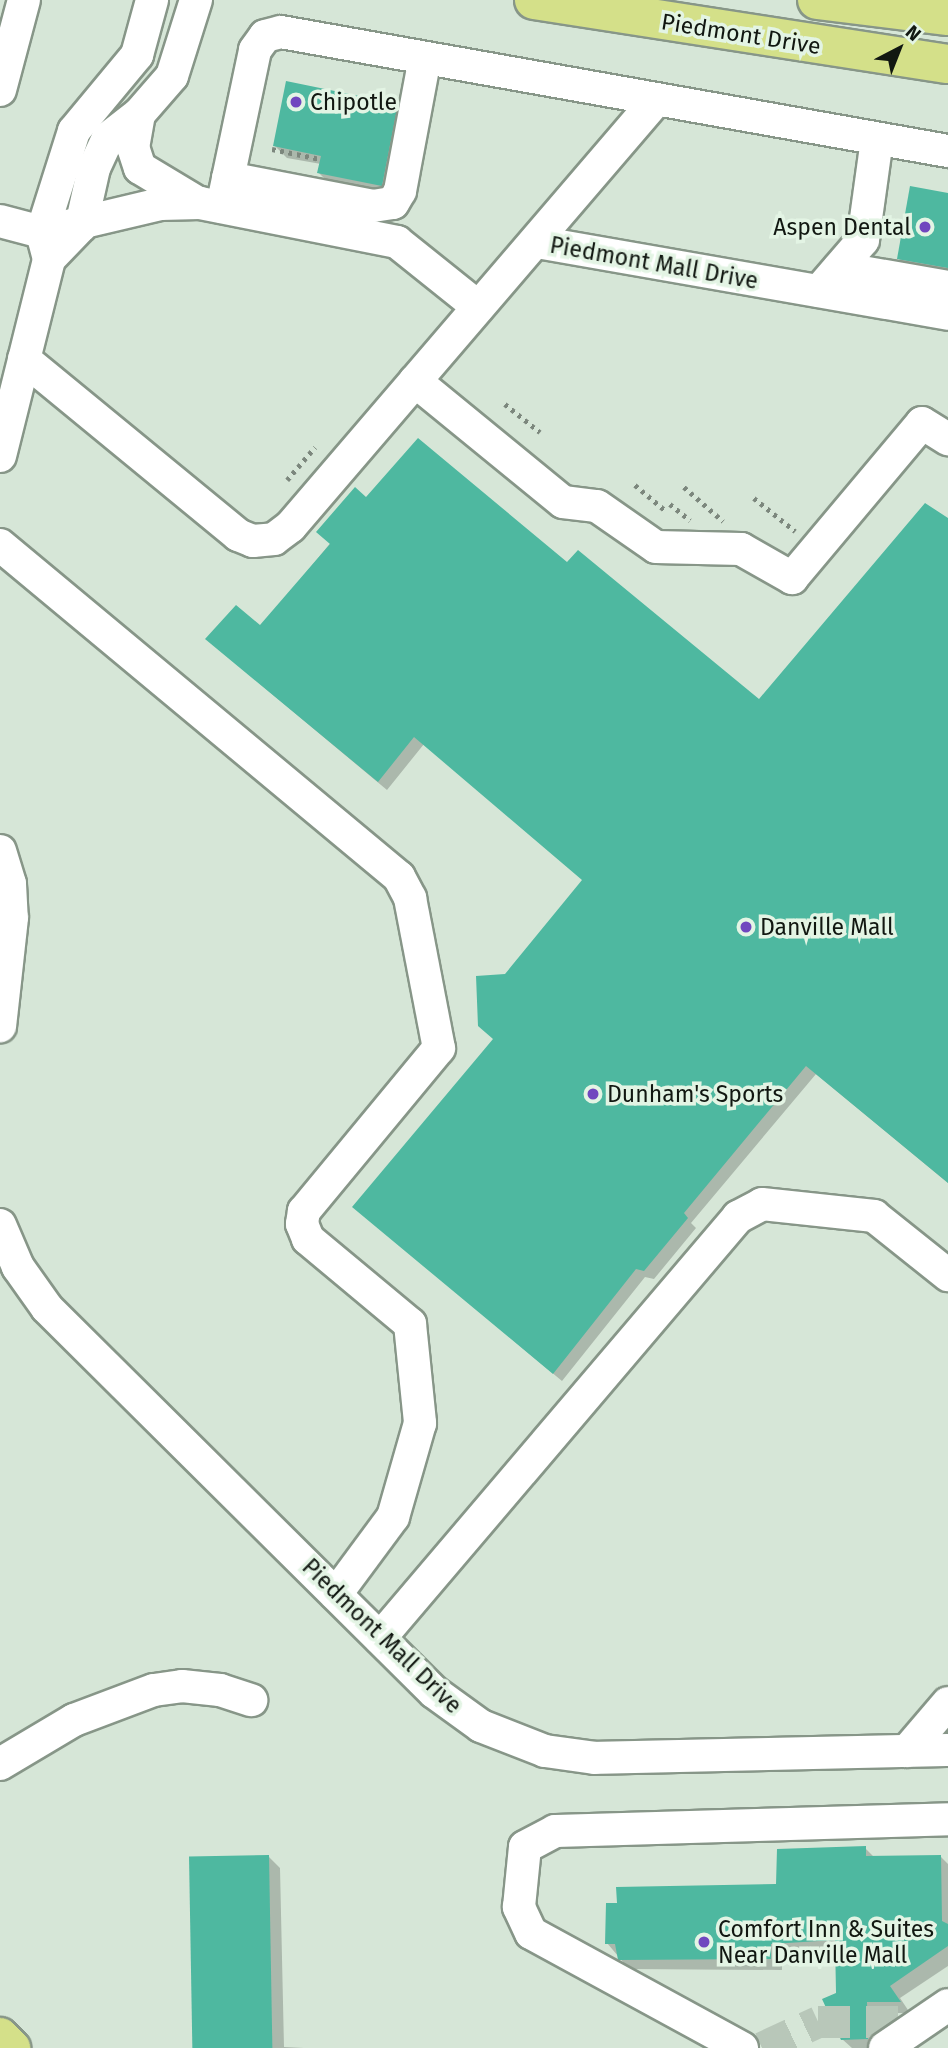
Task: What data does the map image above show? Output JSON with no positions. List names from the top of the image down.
{
  "streets": {
    "main road": ["Piedmont Drive"],
    "street": ["Piedmont Mall Drive"]
  },
  "places": [
    "Chipotle",
    "Aspen Dental",
    "Danville Mall",
    "Dunham's Sports",
    "Comfort Inn & Suites Near Danville Mall"
  ],
  "north": "top right"
}
